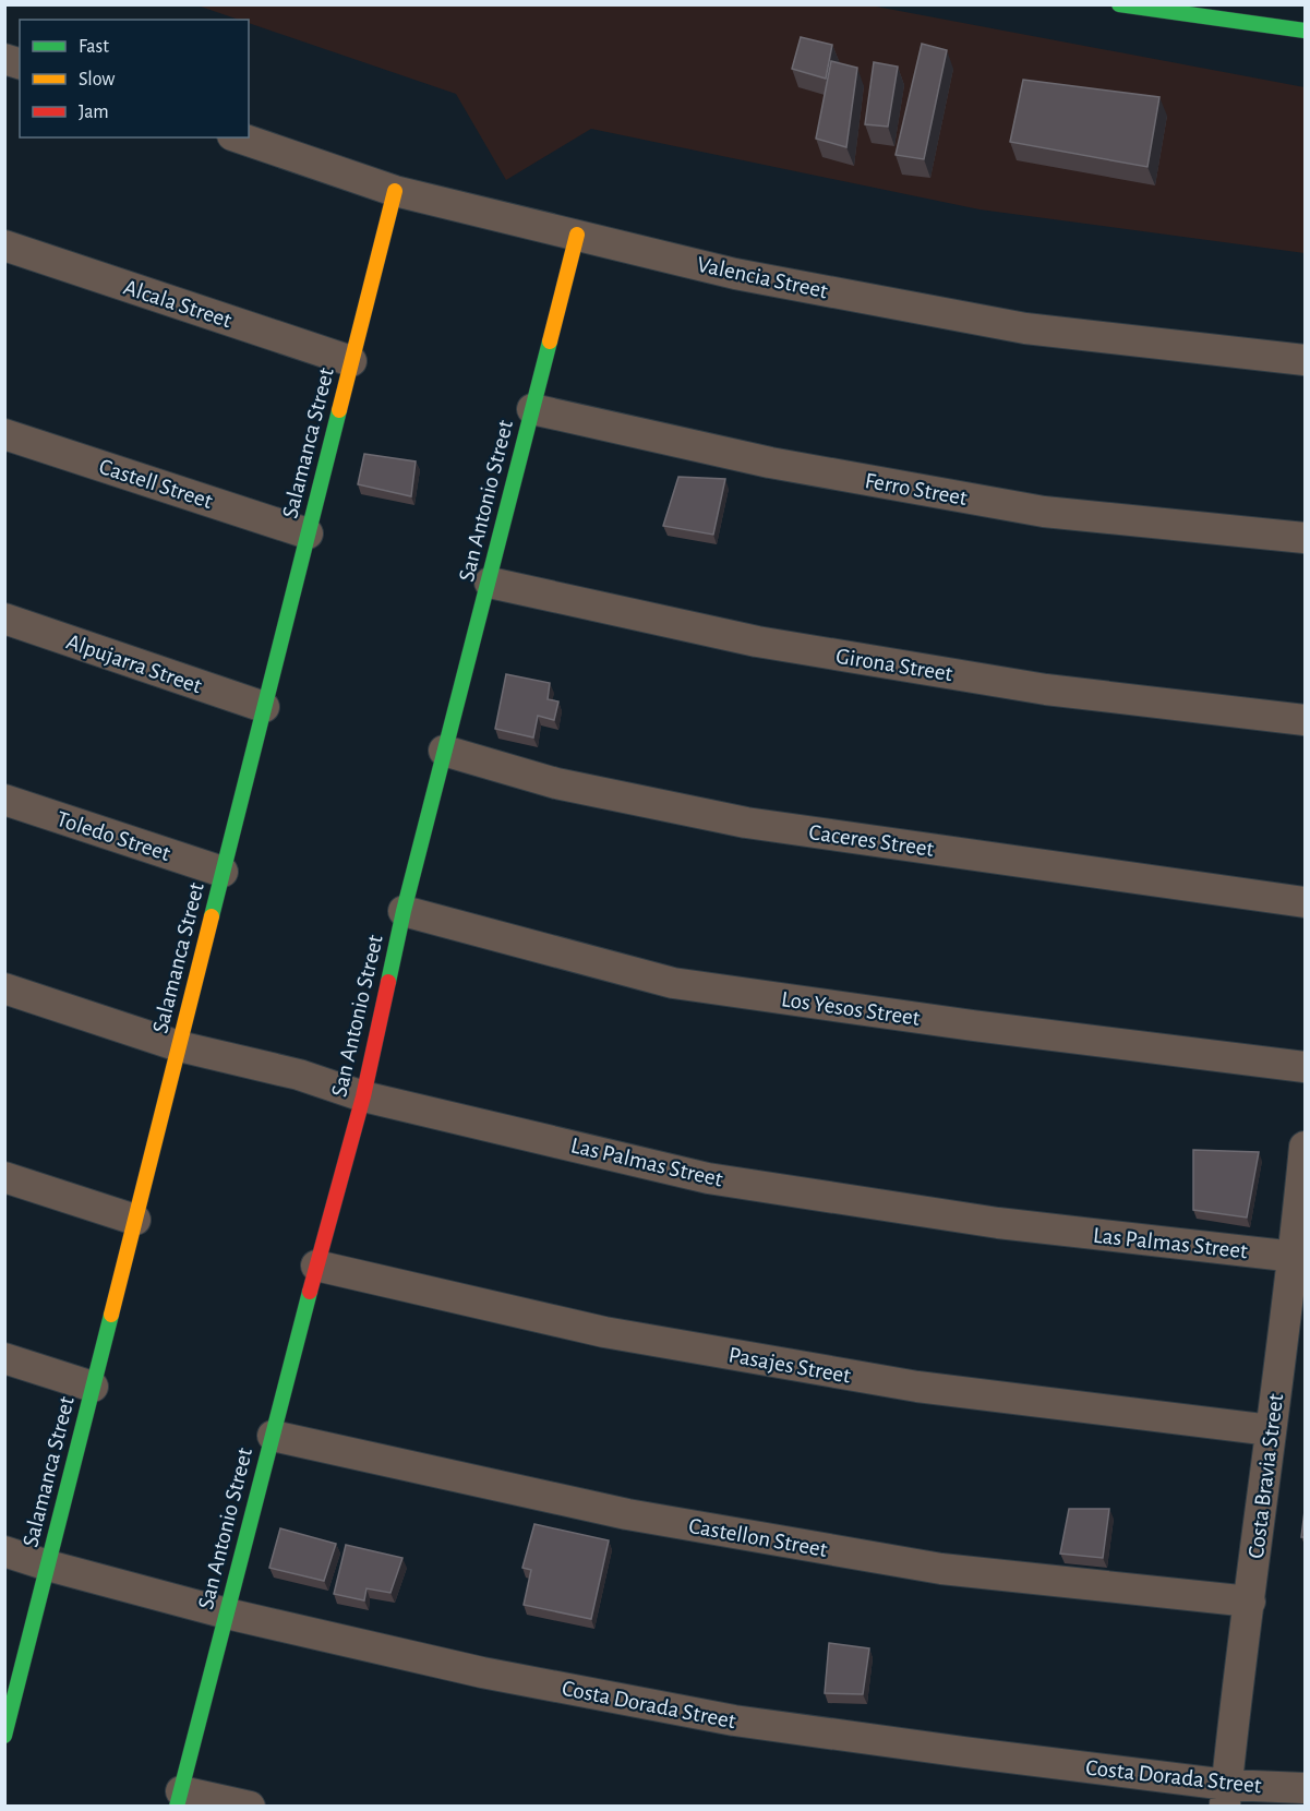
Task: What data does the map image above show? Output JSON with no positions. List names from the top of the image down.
{
  "streets": {
    "street": [
      "Valencia Street",
      "Alcala Street",
      "Salamanca Street",
      "Castell Street",
      "Ferro Street",
      "San Antonio Street",
      "Alpujarra Street",
      "Girona Street",
      "Toledo Street",
      "Caceres Street",
      "Los Yesos Street",
      "Las Palmas Street",
      "Pasajes Street",
      "Costa Bravia Street",
      "Castellon Street",
      "Costa Dorada Street"
    ]
  },
  "crossings": [
    ["Valencia Street", "Salamanca Street"],
    ["Valencia Street", "San Antonio Street"],
    ["Alcala Street", "Salamanca Street"],
    ["Salamanca Street", "Castell Street"],
    ["Salamanca Street", "Alpujarra Street"],
    ["Salamanca Street", "Toledo Street"],
    ["Salamanca Street", "Las Palmas Street"],
    ["Salamanca Street", "Costa Dorada Street"],
    ["Ferro Street", "San Antonio Street"],
    ["San Antonio Street", "Girona Street"],
    ["San Antonio Street", "Caceres Street"],
    ["San Antonio Street", "Los Yesos Street"],
    ["San Antonio Street", "Las Palmas Street"],
    ["San Antonio Street", "Pasajes Street"],
    ["San Antonio Street", "Castellon Street"],
    ["San Antonio Street", "Costa Dorada Street"],
    ["Las Palmas Street", "Costa Bravia Street"],
    ["Pasajes Street", "Costa Bravia Street"],
    ["Costa Bravia Street", "Castellon Street"],
    ["Costa Bravia Street", "Costa Dorada Street"]
  ],
  "legend": ["Fast", "Slow", "Jam"]
}
